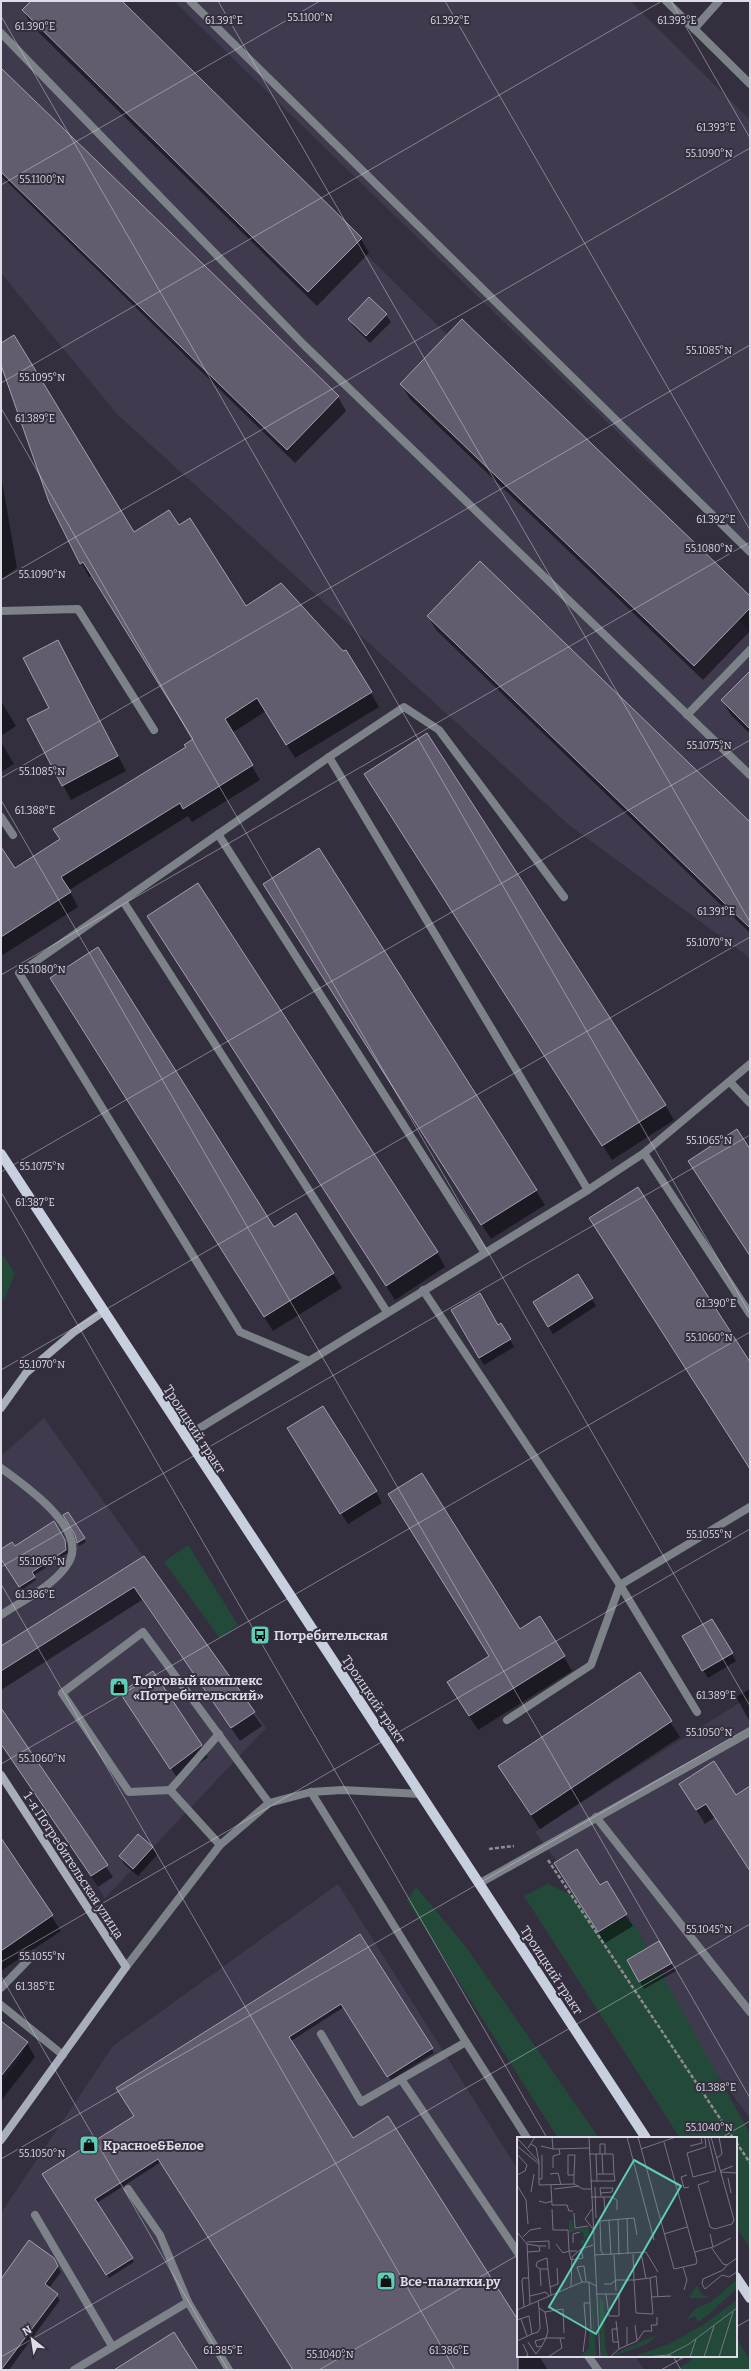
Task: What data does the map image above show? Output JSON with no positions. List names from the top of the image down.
{
  "streets": {
    "main road": ["Троицкий тракт"],
    "street": ["1-я Потребительская улица"]
  },
  "places": {
    "bus stop": ["Потребительская"],
    "shop": ["Торговый комплекс «Потребительский»", "Красное&Белое", "Все-палатки.ру"]
  },
  "north": "top left",
  "coordinates": [
    "55.1100°N",
    "61.392°E",
    "61.393°E",
    "61.391°E",
    "61.390°E",
    "55.1090°N",
    "55.1085°N",
    "55.1095°N",
    "61.389°E",
    "55.1080°N",
    "55.1075°N",
    "61.388°E",
    "55.1070°N",
    "55.1065°N",
    "61.387°E",
    "55.1060°N",
    "55.1055°N",
    "61.386°E",
    "55.1050°N",
    "55.1045°N",
    "61.385°E",
    "55.1040°N"
  ]
}
